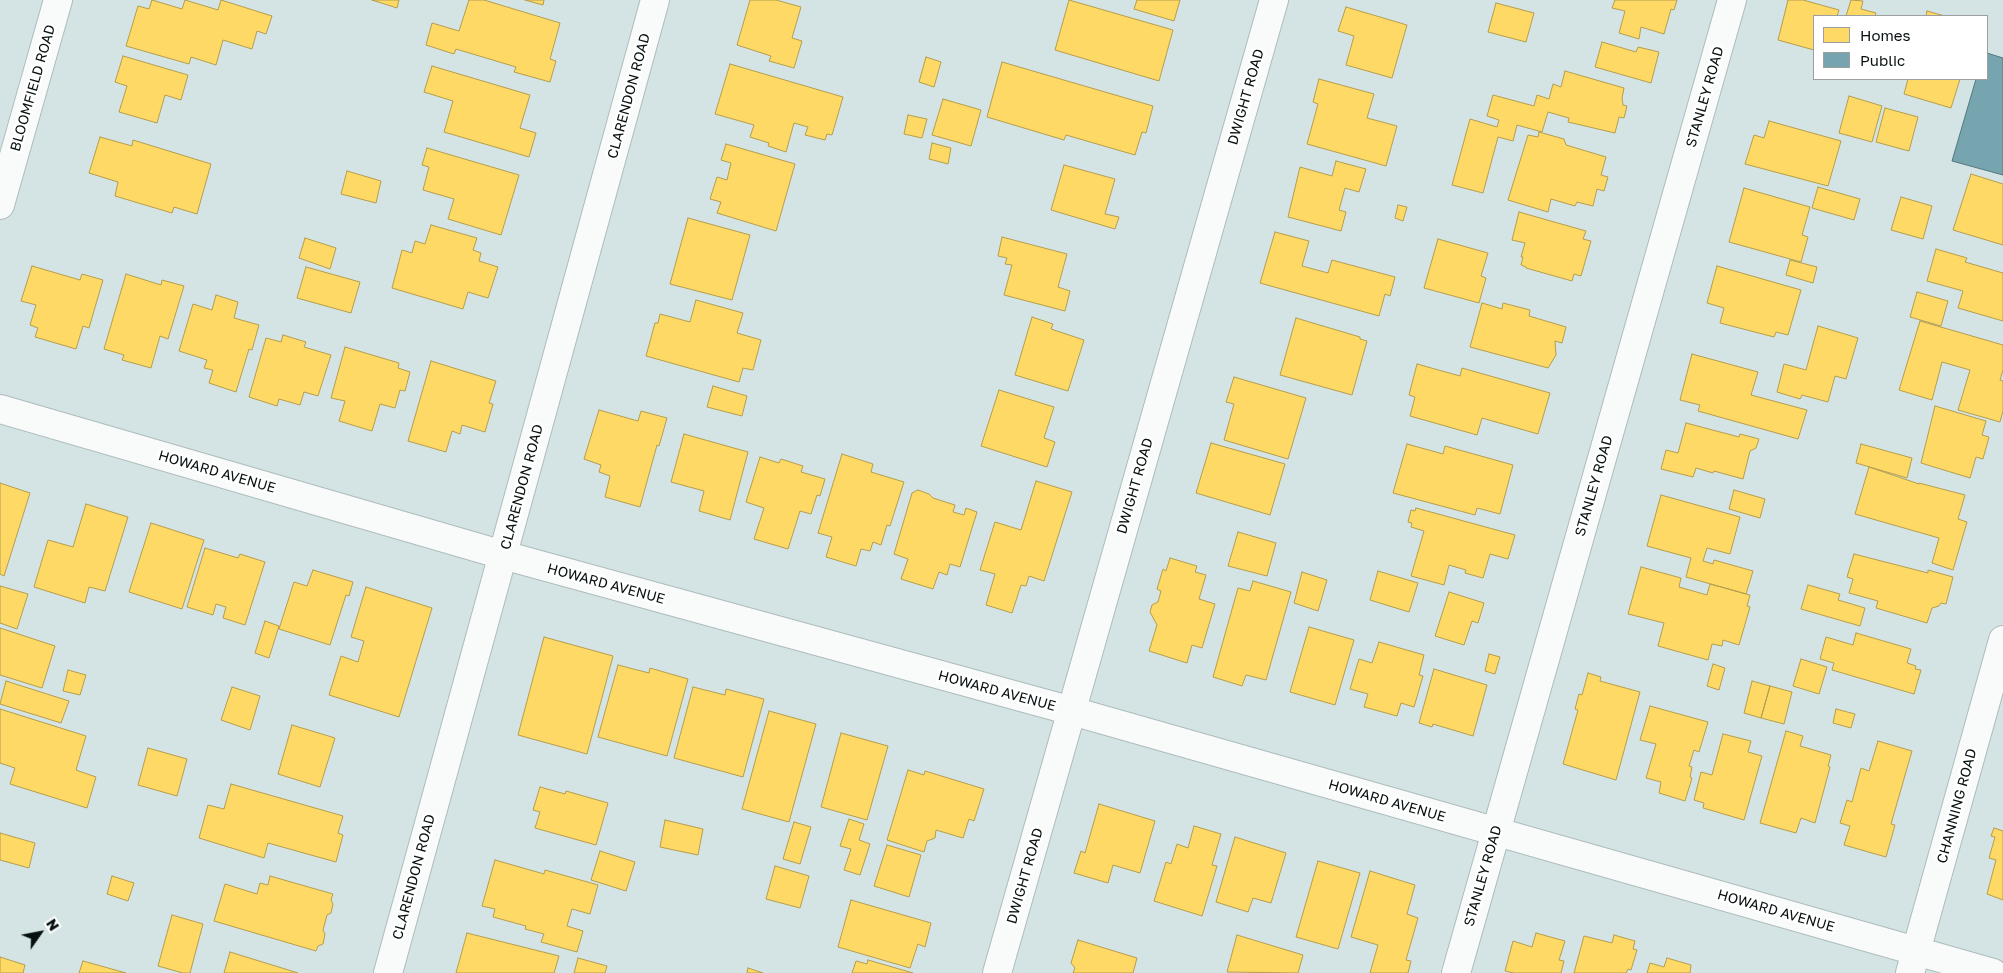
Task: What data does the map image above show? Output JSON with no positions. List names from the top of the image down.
{
  "streets": {
    "street": [
      "BLOOMFIELD ROAD",
      "CLARENDON ROAD",
      "DWIGHT ROAD",
      "STANLEY ROAD",
      "HOWARD AVENUE",
      "CHANNING ROAD"
    ]
  },
  "crossings": [
    ["CLARENDON ROAD", "HOWARD AVENUE"],
    ["DWIGHT ROAD", "HOWARD AVENUE"],
    ["STANLEY ROAD", "HOWARD AVENUE"],
    ["HOWARD AVENUE", "CHANNING ROAD"]
  ],
  "legend": ["Homes", "Public"],
  "north": "top right"
}
